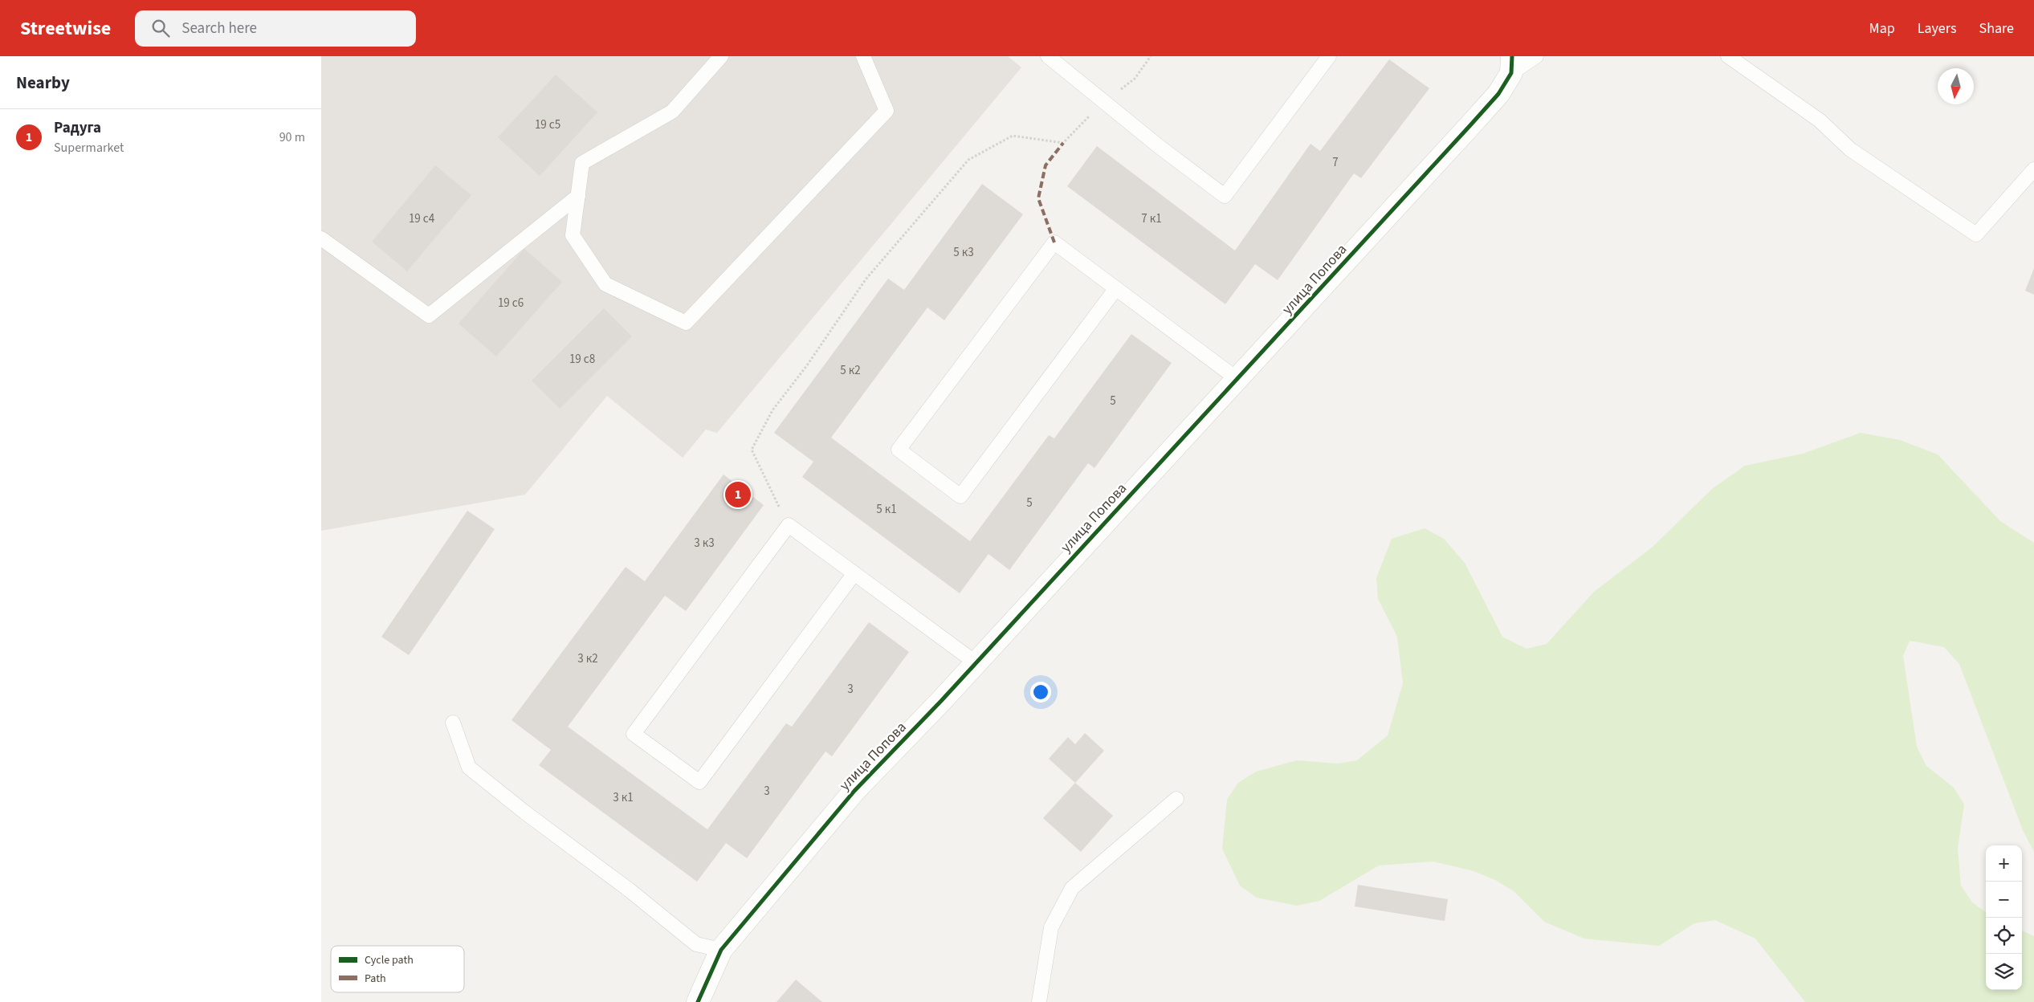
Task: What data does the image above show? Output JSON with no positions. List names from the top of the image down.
{
  "streets": {
    "street": ["улица Попова"]
  },
  "house_numbers": [
    "19 с5",
    "7",
    "19 с4",
    "7 к1",
    "5 к3",
    "19 с6",
    "19 с8",
    "5 к2",
    "5",
    "5",
    "5 к1",
    "3 к3",
    "3 к2",
    "3",
    "3",
    "3 к1"
  ],
  "legend": ["Cycle path", "Path"],
  "north": "bottom",
  "page": {
    "header": "Streetwise",
    "search": "Search here",
    "nav": ["Map", "Layers", "Share"],
    "heading": "Nearby",
    "list": [
      {
        "mark": "1",
        "name": "Радуга",
        "note": "Supermarket",
        "value": "90 m"
      }
    ],
    "pins": "1",
    "map_buttons": ["+", "−"]
  }
}
